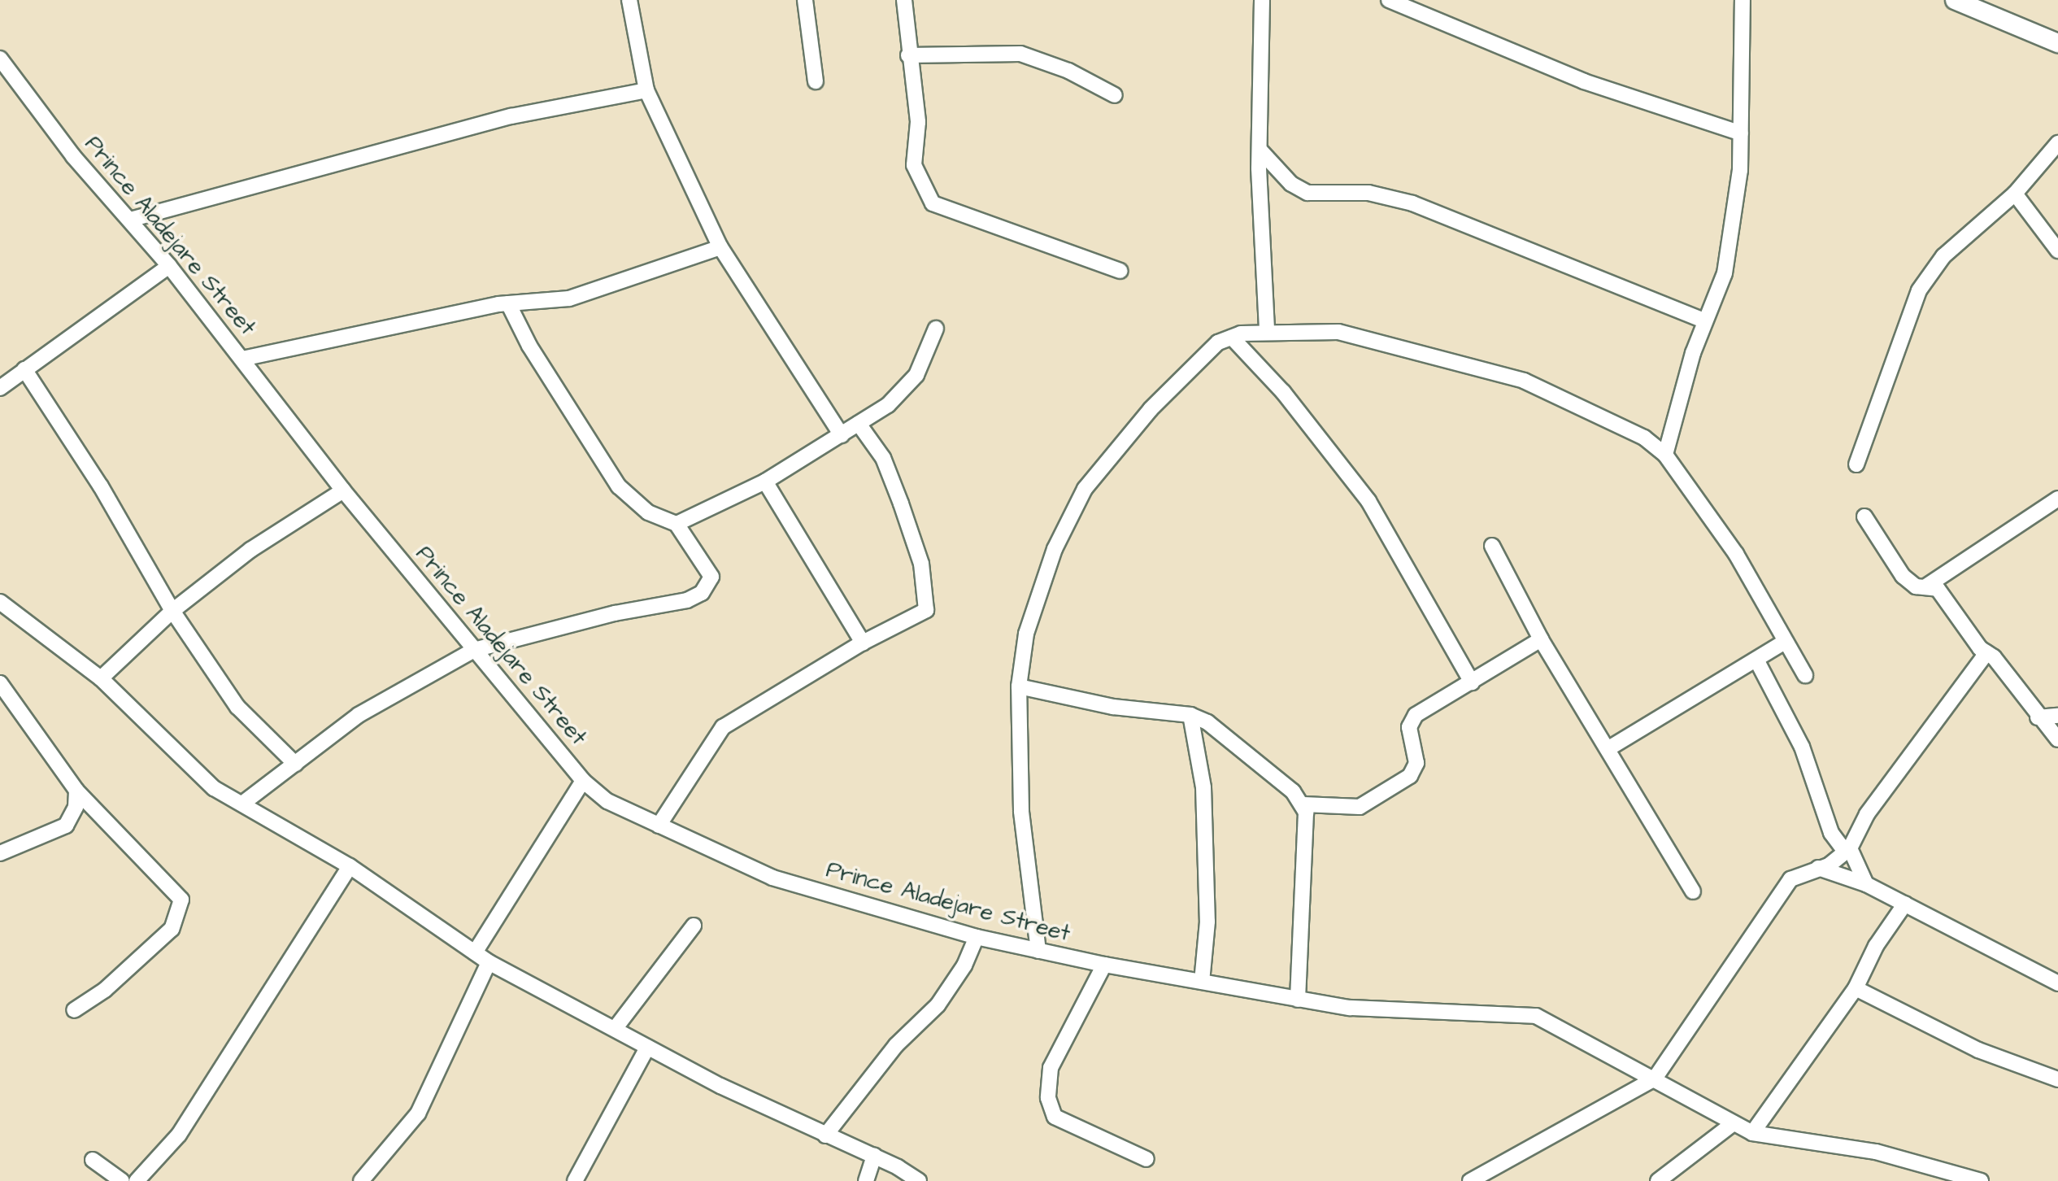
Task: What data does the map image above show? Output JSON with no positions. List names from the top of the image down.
{
  "streets": {
    "street": ["Prince Aladejare Street"]
  }
}
